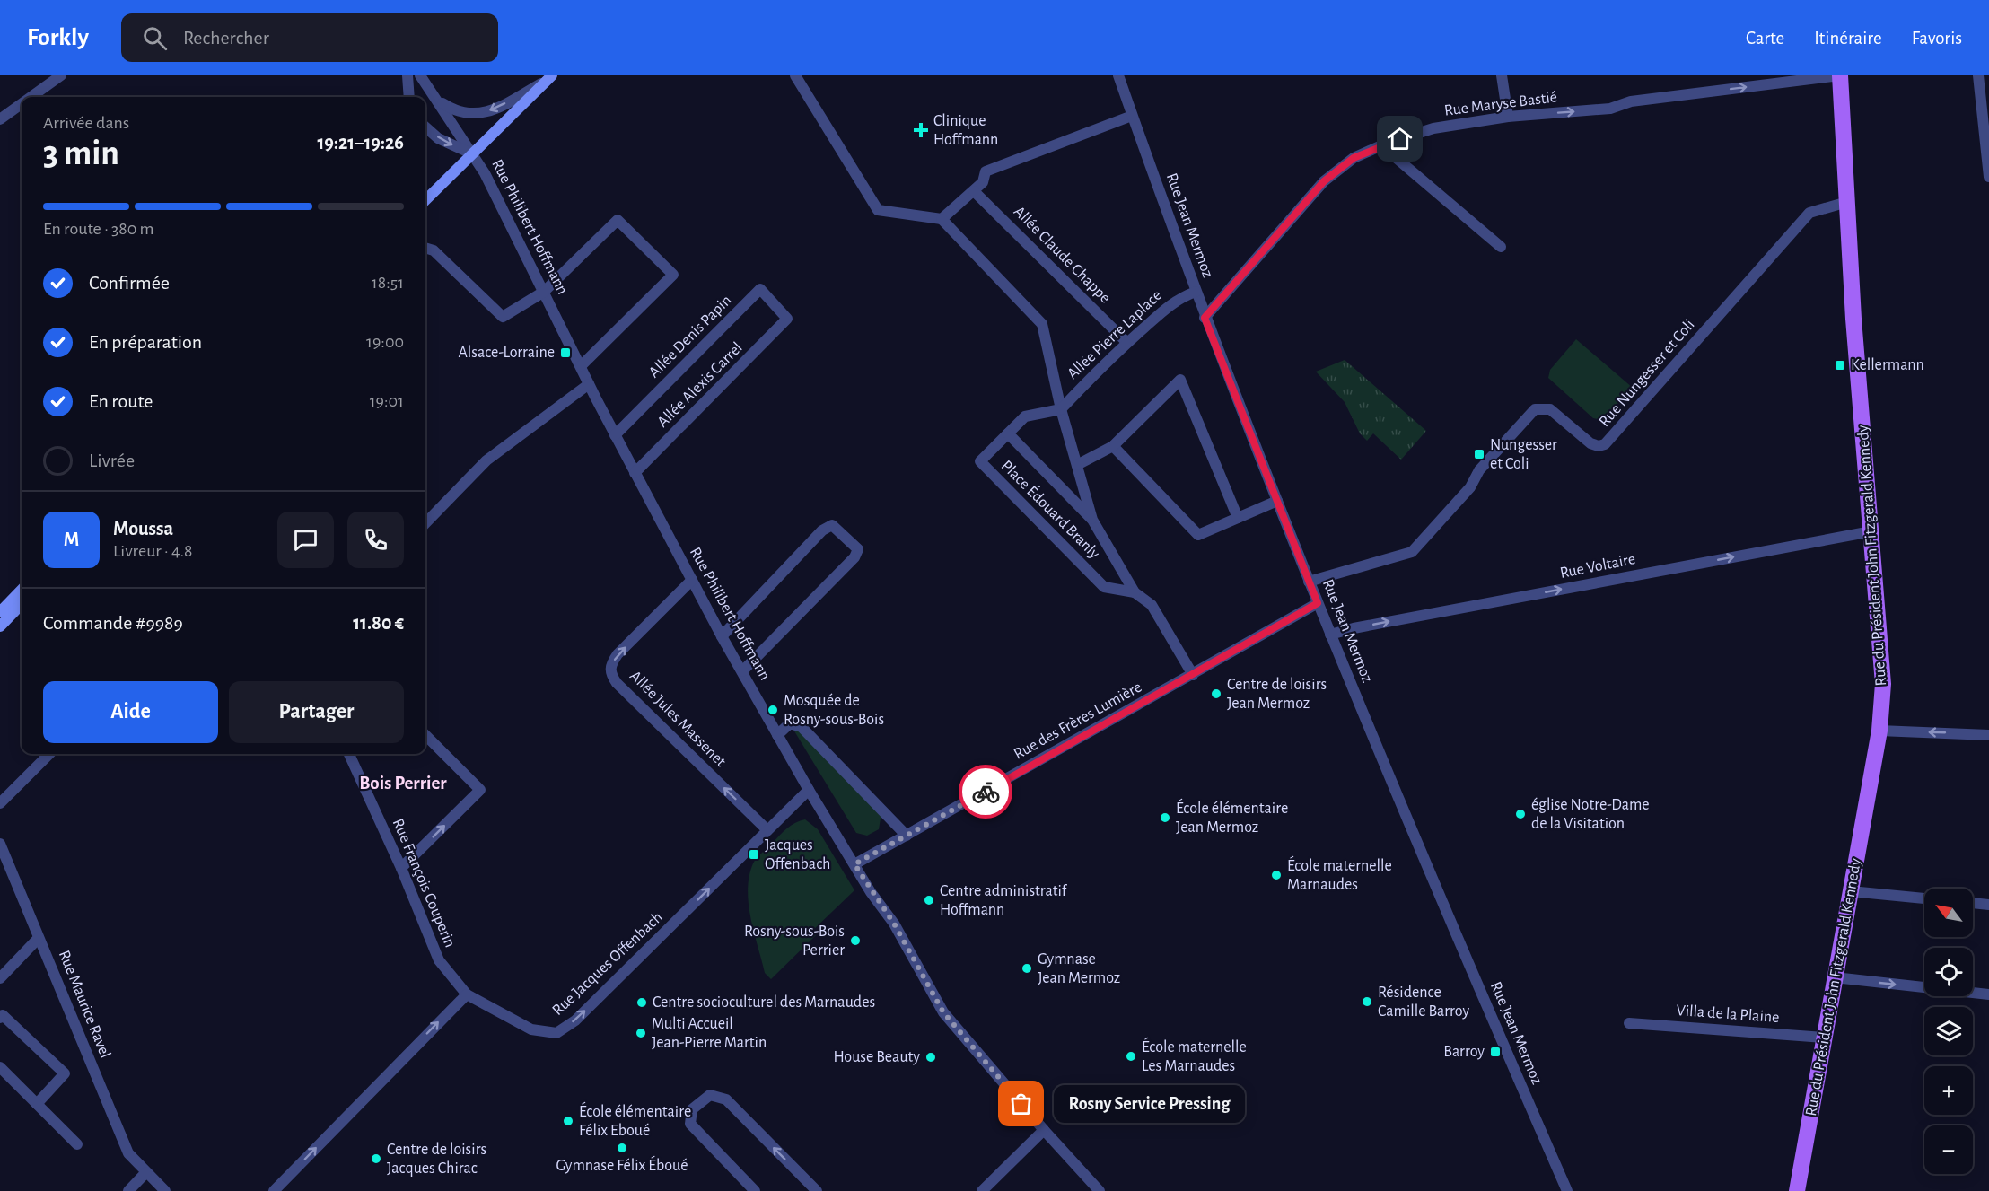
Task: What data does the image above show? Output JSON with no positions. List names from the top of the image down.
{
  "streets": {
    "main road": ["Rue du Président John Fitzgerald Kennedy"],
    "street": [
      "Rue Maryse Bastié",
      "Rue Jean Mermoz",
      "Rue Philibert Hoffmann",
      "Allée Claude Chappe",
      "Allée Pierre Laplace",
      "Allée Denis Papin",
      "Rue Nungesser et Coli",
      "Allée Alexis Carrel",
      "Place Édouard Branly",
      "Rue Voltaire",
      "Allée Jules Massenet",
      "Rue des Frères Lumière",
      "Rue François Couperin",
      "Rue Jacques Offenbach",
      "Rue Maurice Ravel",
      "Villa de la Plaine"
    ]
  },
  "crossings": [
    ["Rue Maryse Bastié", "Rue Jean Mermoz"],
    ["Rue Maryse Bastié", "Rue du Président John Fitzgerald Kennedy"],
    ["Rue Jean Mermoz", "Allée Pierre Laplace"],
    ["Rue Jean Mermoz", "Rue Nungesser et Coli"],
    ["Rue Jean Mermoz", "Rue Voltaire"],
    ["Rue Jean Mermoz", "Rue des Frères Lumière"],
    ["Rue Philibert Hoffmann", "Allée Denis Papin"],
    ["Rue Philibert Hoffmann", "Allée Alexis Carrel"],
    ["Rue Philibert Hoffmann", "Allée Jules Massenet"],
    ["Rue Philibert Hoffmann", "Rue des Frères Lumière"],
    ["Rue Philibert Hoffmann", "Rue Jacques Offenbach"],
    ["Allée Claude Chappe", "Allée Pierre Laplace"],
    ["Allée Pierre Laplace", "Place Édouard Branly"],
    ["Allée Denis Papin", "Allée Alexis Carrel"],
    ["Rue Nungesser et Coli", "Rue du Président John Fitzgerald Kennedy"],
    ["Place Édouard Branly", "Rue des Frères Lumière"],
    ["Rue du Président John Fitzgerald Kennedy", "Rue Voltaire"],
    ["Rue du Président John Fitzgerald Kennedy", "Villa de la Plaine"],
    ["Allée Jules Massenet", "Rue Jacques Offenbach"],
    ["Rue François Couperin", "Rue Jacques Offenbach"]
  ],
  "one_way": ["Rue Maryse Bastié", "Rue Voltaire", "Rue Jacques Offenbach"],
  "districts": ["Bois Perrier"],
  "places": {
    "health": ["Clinique Hoffmann"],
    "transit": [
      "Alsace-Lorraine",
      "Kellermann",
      "Nungesser et Coli",
      "Jacques Offenbach",
      "Barroy"
    ],
    "other": [
      "Centre de loisirs Jean Mermoz",
      "Mosquée de Rosny-sous-Bois",
      "église Notre-Dame de la Visitation",
      "École élémentaire Jean Mermoz",
      "École maternelle Marnaudes",
      "Centre administratif Hoffmann",
      "Rosny-sous-Bois Perrier",
      "Gymnase Jean Mermoz",
      "Résidence Camille Barroy",
      "Centre socioculturel des Marnaudes",
      "Multi Accueil Jean-Pierre Martin",
      "École maternelle Les Marnaudes",
      "House Beauty",
      "Rosny Service Pressing",
      "École élémentaire Félix Eboué",
      "Gymnase Félix Éboué",
      "Centre de loisirs Jacques Chirac"
    ]
  },
  "north": "top left",
  "page": {
    "header": "Forkly",
    "search": "Rechercher",
    "nav": ["Carte", "Itinéraire", "Favoris"],
    "heading": ["3 min", "Arrivée dans", "19:21–19:26"],
    "panel": [
      "Moussa",
      "Livreur · 4.8",
      "Commande #9989",
      "11.80 €"
    ],
    "bar": "En route · 380 m",
    "list": [
      ["Confirmée", "18:51"],
      ["En préparation", "19:00"],
      ["En route", "19:01"],
      "Livrée"
    ],
    "round": "M",
    "buttons": ["Aide", "Partager"],
    "map_buttons": ["+", "−"],
    "bubble": "Rosny Service Pressing"
  }
}
